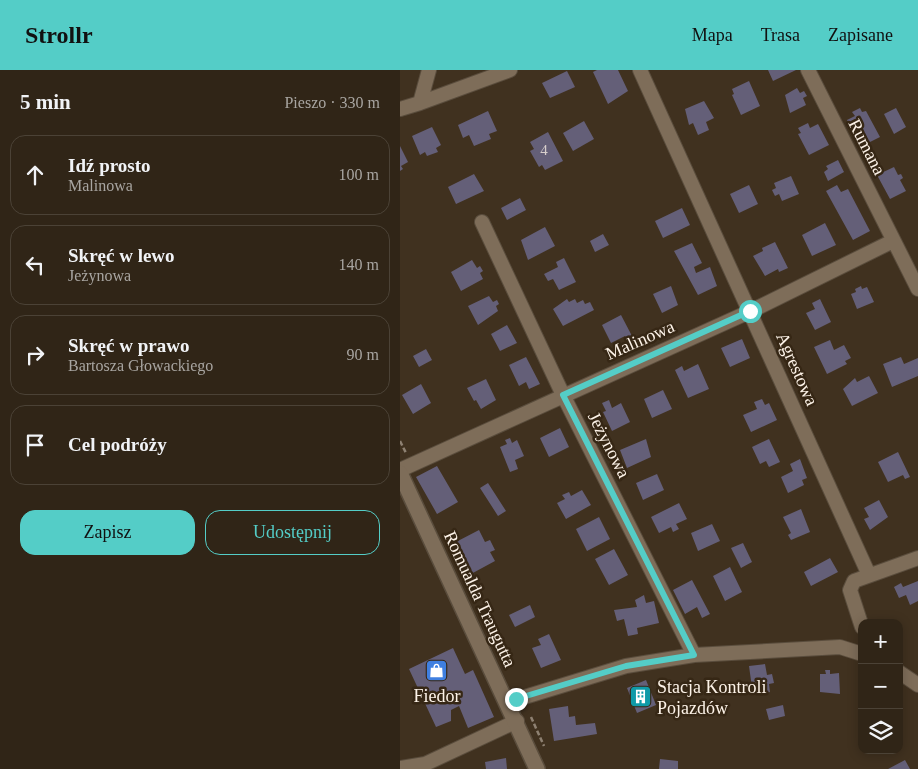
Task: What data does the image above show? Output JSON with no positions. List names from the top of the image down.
{
  "streets": {
    "street": [
      "Rumana",
      "Malinowa",
      "Agrestowa",
      "Jeżynowa",
      "Romualda Traugutta"
    ]
  },
  "crossings": [
    ["Rumana", "Malinowa"],
    ["Malinowa", "Agrestowa"],
    ["Malinowa", "Jeżynowa"],
    ["Malinowa", "Romualda Traugutta"]
  ],
  "places": {
    "shop": ["Fiedor"],
    "building": ["Stacja Kontroli Pojazdów"]
  },
  "house_numbers": ["4"],
  "page": {
    "header": "Strollr",
    "nav": ["Mapa", "Trasa", "Zapisane"],
    "heading": ["5 min", "Pieszo · 330 m"],
    "list": [
      ["Idź prosto", "Malinowa", "100 m"],
      ["Skręć w lewo", "Jeżynowa", "140 m"],
      ["Skręć w prawo", "Bartosza Głowackiego", "90 m"],
      "Cel podróży"
    ],
    "buttons": ["Zapisz", "Udostępnij"],
    "map_buttons": ["+", "−"]
  }
}
